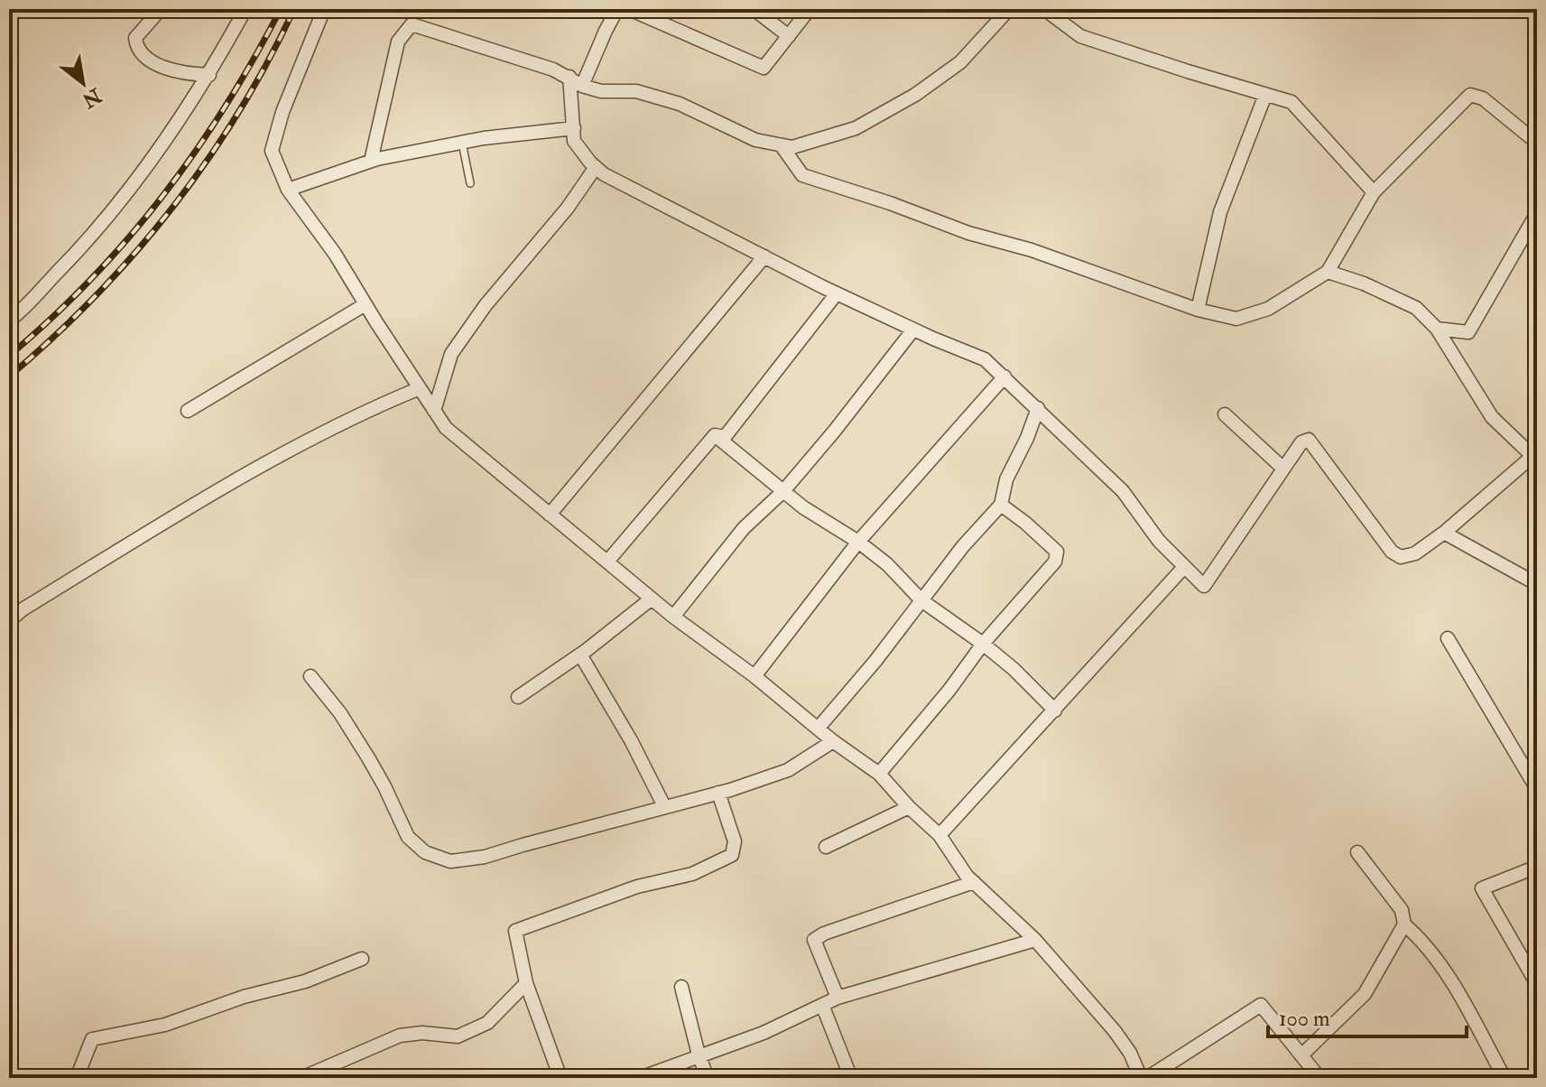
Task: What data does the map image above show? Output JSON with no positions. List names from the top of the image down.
{
  "scale_bar": "100 m",
  "north": "bottom right"
}
